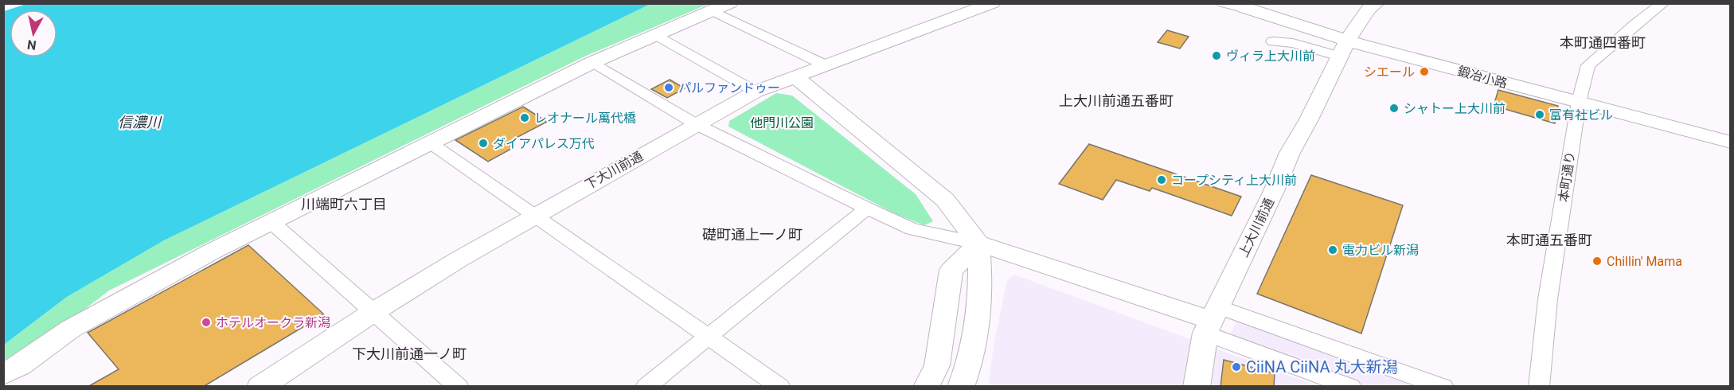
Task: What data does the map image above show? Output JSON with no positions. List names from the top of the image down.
{
  "streets": {
    "street": [
      "鍛冶小路",
      "下大川前通",
      "本町通り",
      "上大川前通"
    ]
  },
  "crossings": [
    ["鍛冶小路", "本町通り"],
    ["鍛冶小路", "上大川前通"]
  ],
  "districts": [
    "本町通四番町",
    "上大川前通五番町",
    "川端町六丁目",
    "礎町通上一ノ町",
    "本町通五番町",
    "下大川前通一ノ町"
  ],
  "water": ["信濃川"],
  "parks": ["他門川公園"],
  "places": [
    "ヴィラ上大川前",
    "シエール",
    "パルファンドゥー",
    "シャトー上大川前",
    "富有社ビル",
    "レオナール萬代橋",
    "ダイアパレス万代",
    "コープシティ上大川前",
    "電力ビル新潟",
    "Chillin' Mama",
    "ホテルオークラ新潟",
    "CiiNA CiiNA 丸大新潟"
  ],
  "north": "bottom"
}
